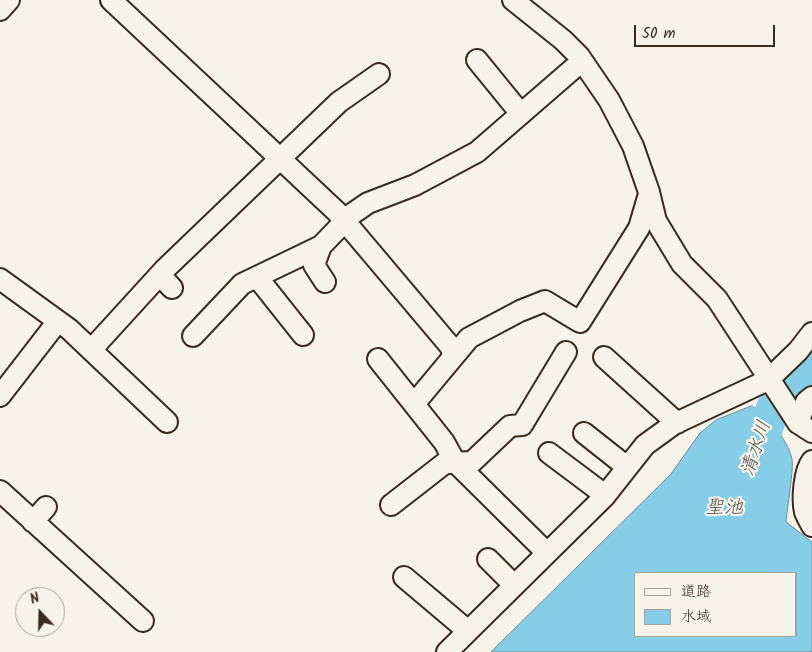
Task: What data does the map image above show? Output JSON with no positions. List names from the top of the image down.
{
  "water": ["清水川", "聖池"],
  "legend": ["道路", "水域"],
  "scale_bar": "50 m",
  "north": "top"
}
